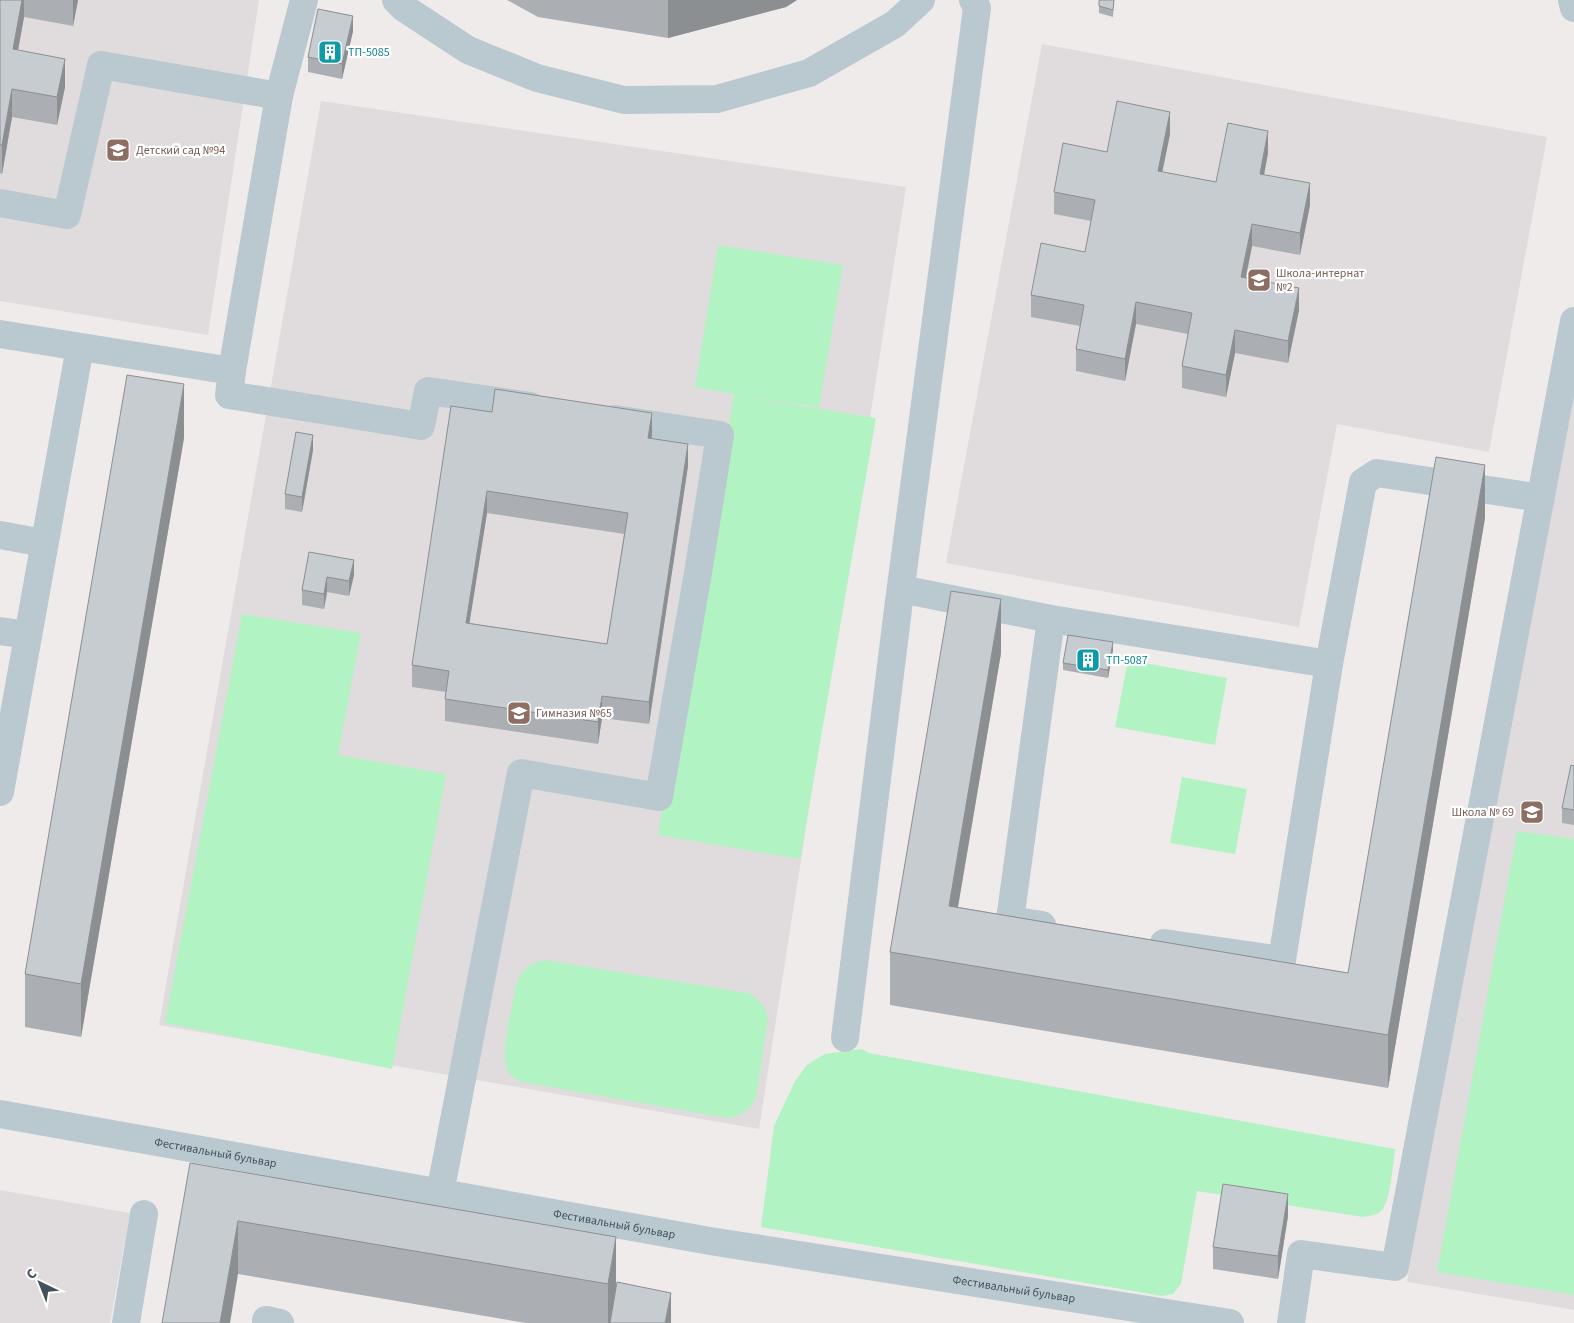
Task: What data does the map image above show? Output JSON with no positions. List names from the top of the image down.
{
  "streets": {
    "street": ["Фестивальный бульвар"]
  },
  "places": {
    "building": ["ТП-5085", "ТП-5087"],
    "school or university": [
      "Детский сад №94",
      "Школа-интернат №2",
      "Гимназия №65",
      "Школа № 69"
    ]
  },
  "north": "top left"
}
